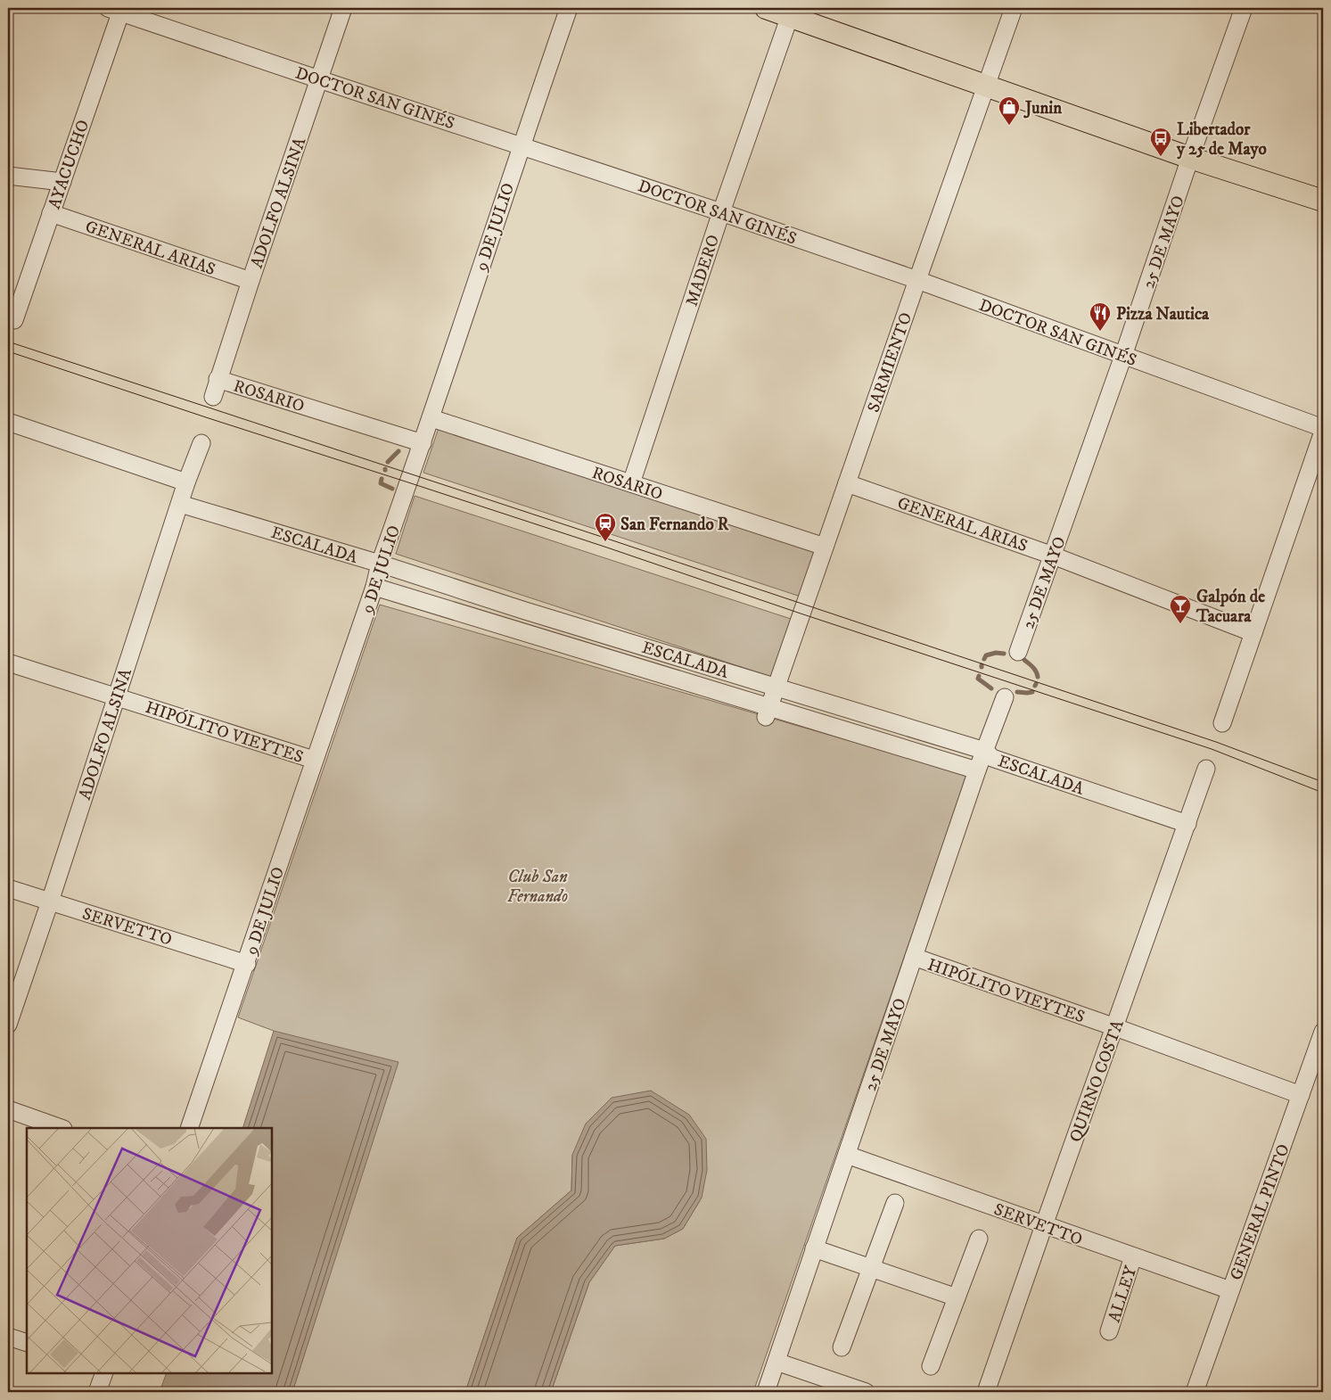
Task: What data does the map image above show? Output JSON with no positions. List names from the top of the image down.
{
  "streets": {
    "street": [
      "DOCTOR SAN GINÉS",
      "AYACUCHO",
      "ADOLFO ALSINA",
      "9 DE JULIO",
      "25 DE MAYO",
      "GENERAL ARIAS",
      "MADERO",
      "SARMIENTO",
      "ROSARIO",
      "ESCALADA",
      "HIPÓLITO VIEYTES",
      "SERVETTO",
      "QUIRNO COSTA",
      "GENERAL PINTO",
      "ALLEY"
    ]
  },
  "crossings": [
    ["DOCTOR SAN GINÉS", "AYACUCHO"],
    ["DOCTOR SAN GINÉS", "ADOLFO ALSINA"],
    ["DOCTOR SAN GINÉS", "9 DE JULIO"],
    ["DOCTOR SAN GINÉS", "25 DE MAYO"],
    ["DOCTOR SAN GINÉS", "MADERO"],
    ["DOCTOR SAN GINÉS", "SARMIENTO"],
    ["AYACUCHO", "GENERAL ARIAS"],
    ["ADOLFO ALSINA", "GENERAL ARIAS"],
    ["ADOLFO ALSINA", "ROSARIO"],
    ["ADOLFO ALSINA", "ESCALADA"],
    ["ADOLFO ALSINA", "HIPÓLITO VIEYTES"],
    ["ADOLFO ALSINA", "SERVETTO"],
    ["9 DE JULIO", "ROSARIO"],
    ["9 DE JULIO", "ESCALADA"],
    ["9 DE JULIO", "HIPÓLITO VIEYTES"],
    ["9 DE JULIO", "SERVETTO"],
    ["25 DE MAYO", "GENERAL ARIAS"],
    ["25 DE MAYO", "ESCALADA"],
    ["25 DE MAYO", "HIPÓLITO VIEYTES"],
    ["25 DE MAYO", "SERVETTO"],
    ["GENERAL ARIAS", "SARMIENTO"],
    ["MADERO", "ROSARIO"],
    ["SARMIENTO", "ROSARIO"],
    ["SARMIENTO", "ESCALADA"],
    ["ESCALADA", "QUIRNO COSTA"],
    ["HIPÓLITO VIEYTES", "QUIRNO COSTA"],
    ["HIPÓLITO VIEYTES", "GENERAL PINTO"],
    ["SERVETTO", "QUIRNO COSTA"],
    ["SERVETTO", "GENERAL PINTO"],
    ["SERVETTO", "ALLEY"]
  ],
  "parks": ["Club San Fernando"],
  "places": {
    "shop": ["Junin"],
    "bus stop": ["Libertador y 25 de Mayo"],
    "restaurant": ["Pizza Nautica"],
    "station": ["San Fernando R"],
    "bar": ["Galpón de Tacuara"]
  }
}
